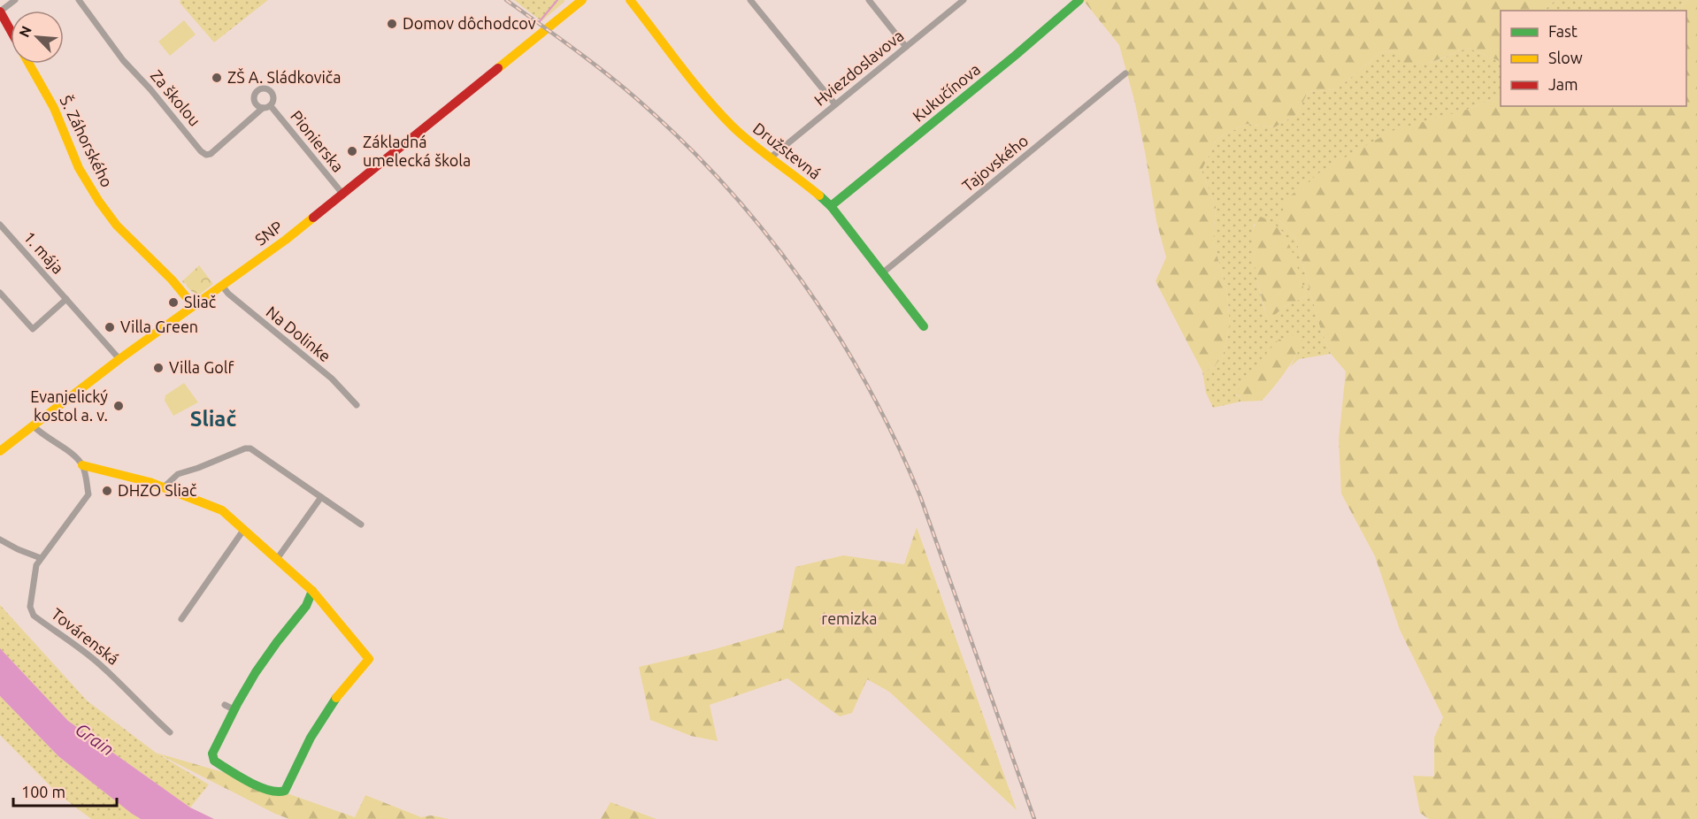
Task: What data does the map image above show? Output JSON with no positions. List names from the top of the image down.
{
  "streets": {
    "street": [
      "Hviezdoslavova",
      "Kukučínova",
      "Za školou",
      "Š. Záhorského",
      "Pionierska",
      "Družstevná",
      "Tajovského",
      "SNP",
      "1. mája",
      "Na Dolinke",
      "Továrenská"
    ]
  },
  "crossings": [
    ["Hviezdoslavova", "Družstevná"],
    ["Kukučínova", "Družstevná"],
    ["Za školou", "Pionierska"],
    ["Š. Záhorského", "SNP"],
    ["Pionierska", "SNP"],
    ["Družstevná", "Tajovského"],
    ["SNP", "1. mája"],
    ["SNP", "Na Dolinke"]
  ],
  "districts": ["Sliač"],
  "water": ["Grain"],
  "parks": ["remizka"],
  "places": [
    "Domov dôchodcov",
    "ZŠ A. Sládkoviča",
    "Základná umelecká škola",
    "Sliač",
    "Villa Green",
    "Villa Golf",
    "Evanjelický kostol a. v.",
    "DHZO Sliač"
  ],
  "legend": ["Fast", "Slow", "Jam"],
  "scale_bar": "100 m",
  "north": "top left"
}
